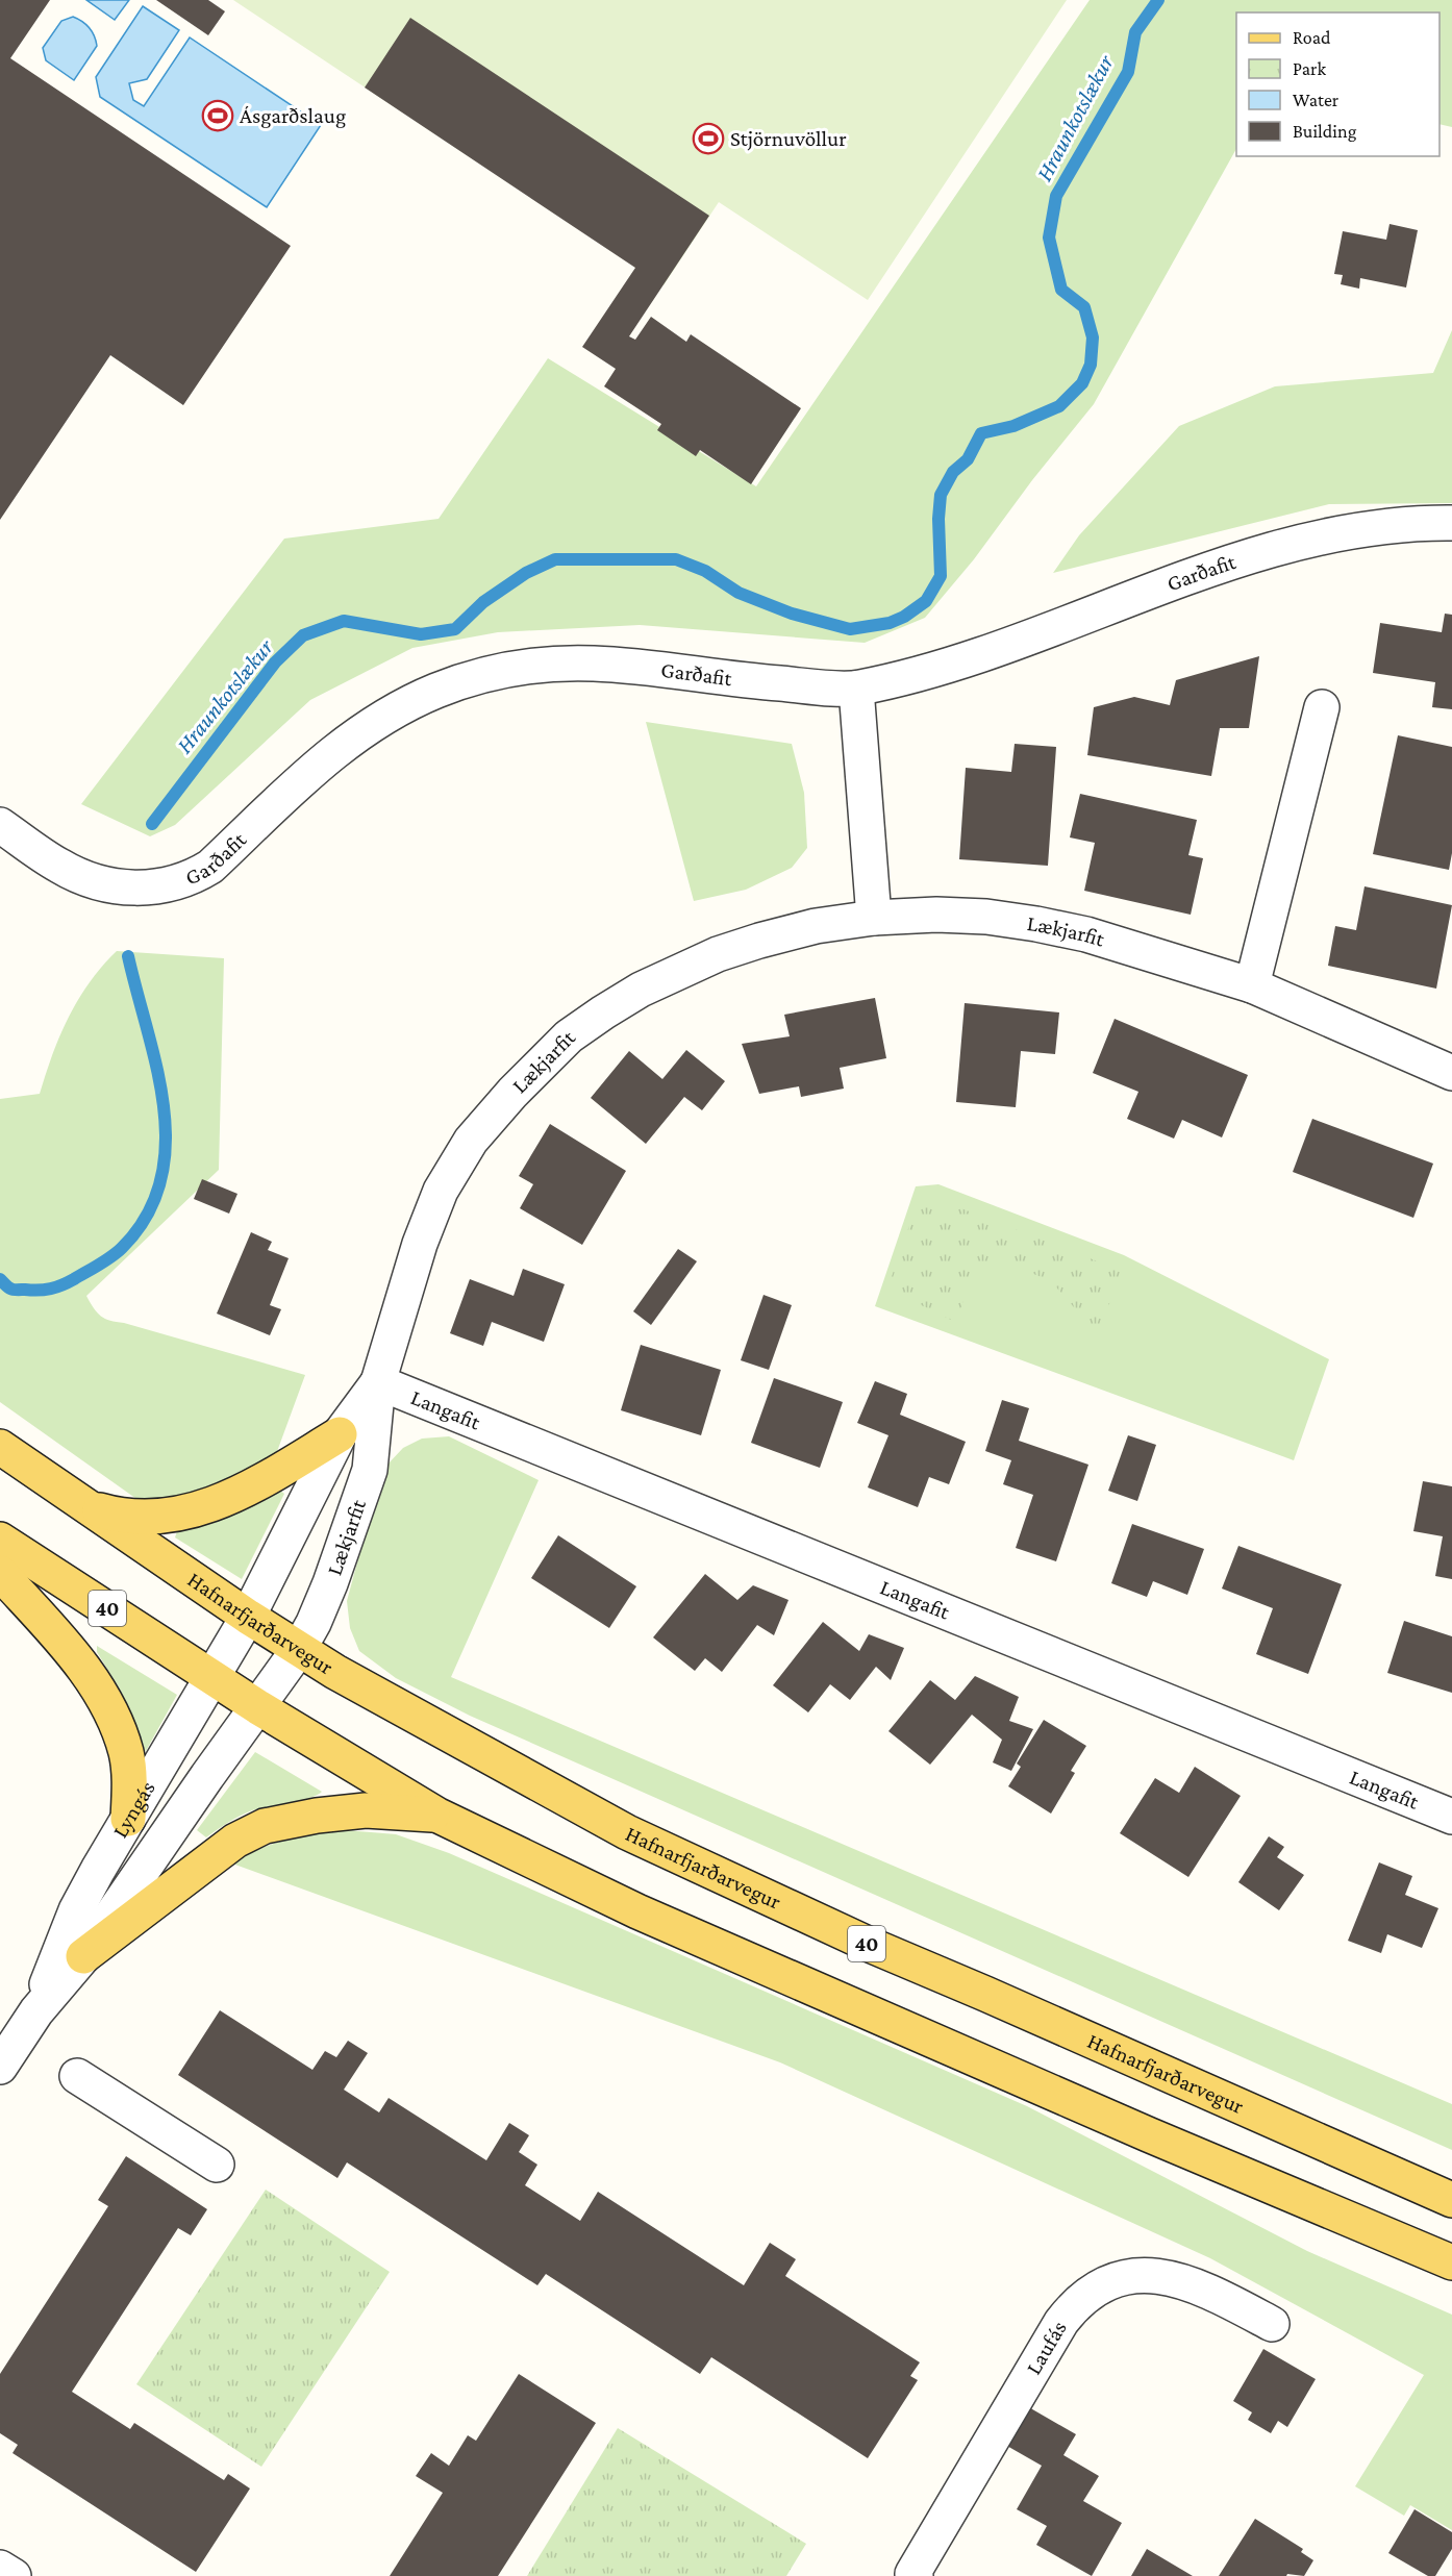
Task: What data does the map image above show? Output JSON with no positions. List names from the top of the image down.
{
  "streets": {
    "main road": ["40", "Hafnarfjarðarvegur"],
    "street": [
      "Garðafit",
      "Lækjarfit",
      "Langafit",
      "Lyngás",
      "Laufás"
    ]
  },
  "crossings": [
    ["Lækjarfit", "Langafit"],
    ["Lækjarfit", "Hafnarfjarðarvegur"],
    ["Lækjarfit", "Lyngás"],
    ["40", "Lyngás"],
    ["Hafnarfjarðarvegur", "Lyngás"]
  ],
  "water": ["Hraunkotslækur"],
  "places": {
    "sports": ["Ásgarðslaug", "Stjörnuvöllur"]
  },
  "legend": [
    "Road",
    "Park",
    "Water",
    "Building"
  ]
}
